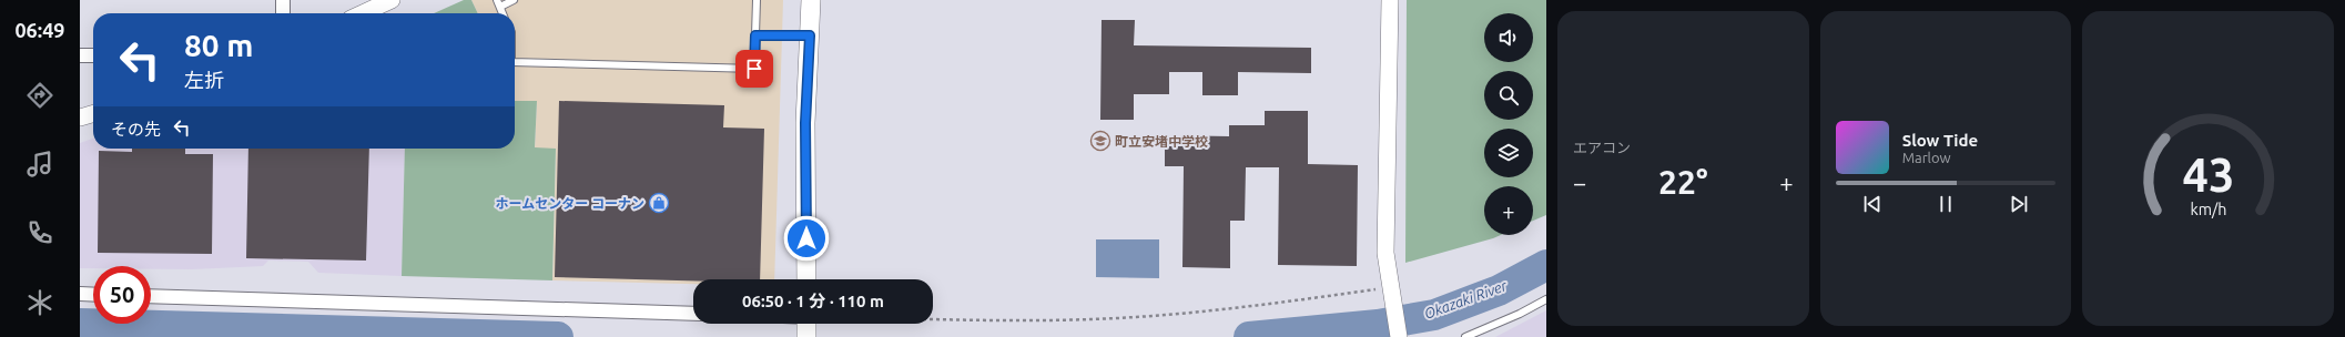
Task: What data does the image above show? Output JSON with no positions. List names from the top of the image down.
{
  "water": ["Okazaki River"],
  "places": {
    "school or university": ["町立安堵中学校"],
    "shop": ["ホームセンター コーナン"]
  },
  "page": {
    "tabs": "06:49",
    "tile": "エアコン",
    "map_buttons": "+",
    "turn": ["80 m", "左折"],
    "then": "その先",
    "song": ["Slow Tide", "Marlow"],
    "heat": ["−", "22°", "+"],
    "limit": "50",
    "trip": "06:50 · 1 分 · 110 m",
    "gauge": ["43", "km/h"]
  }
}
